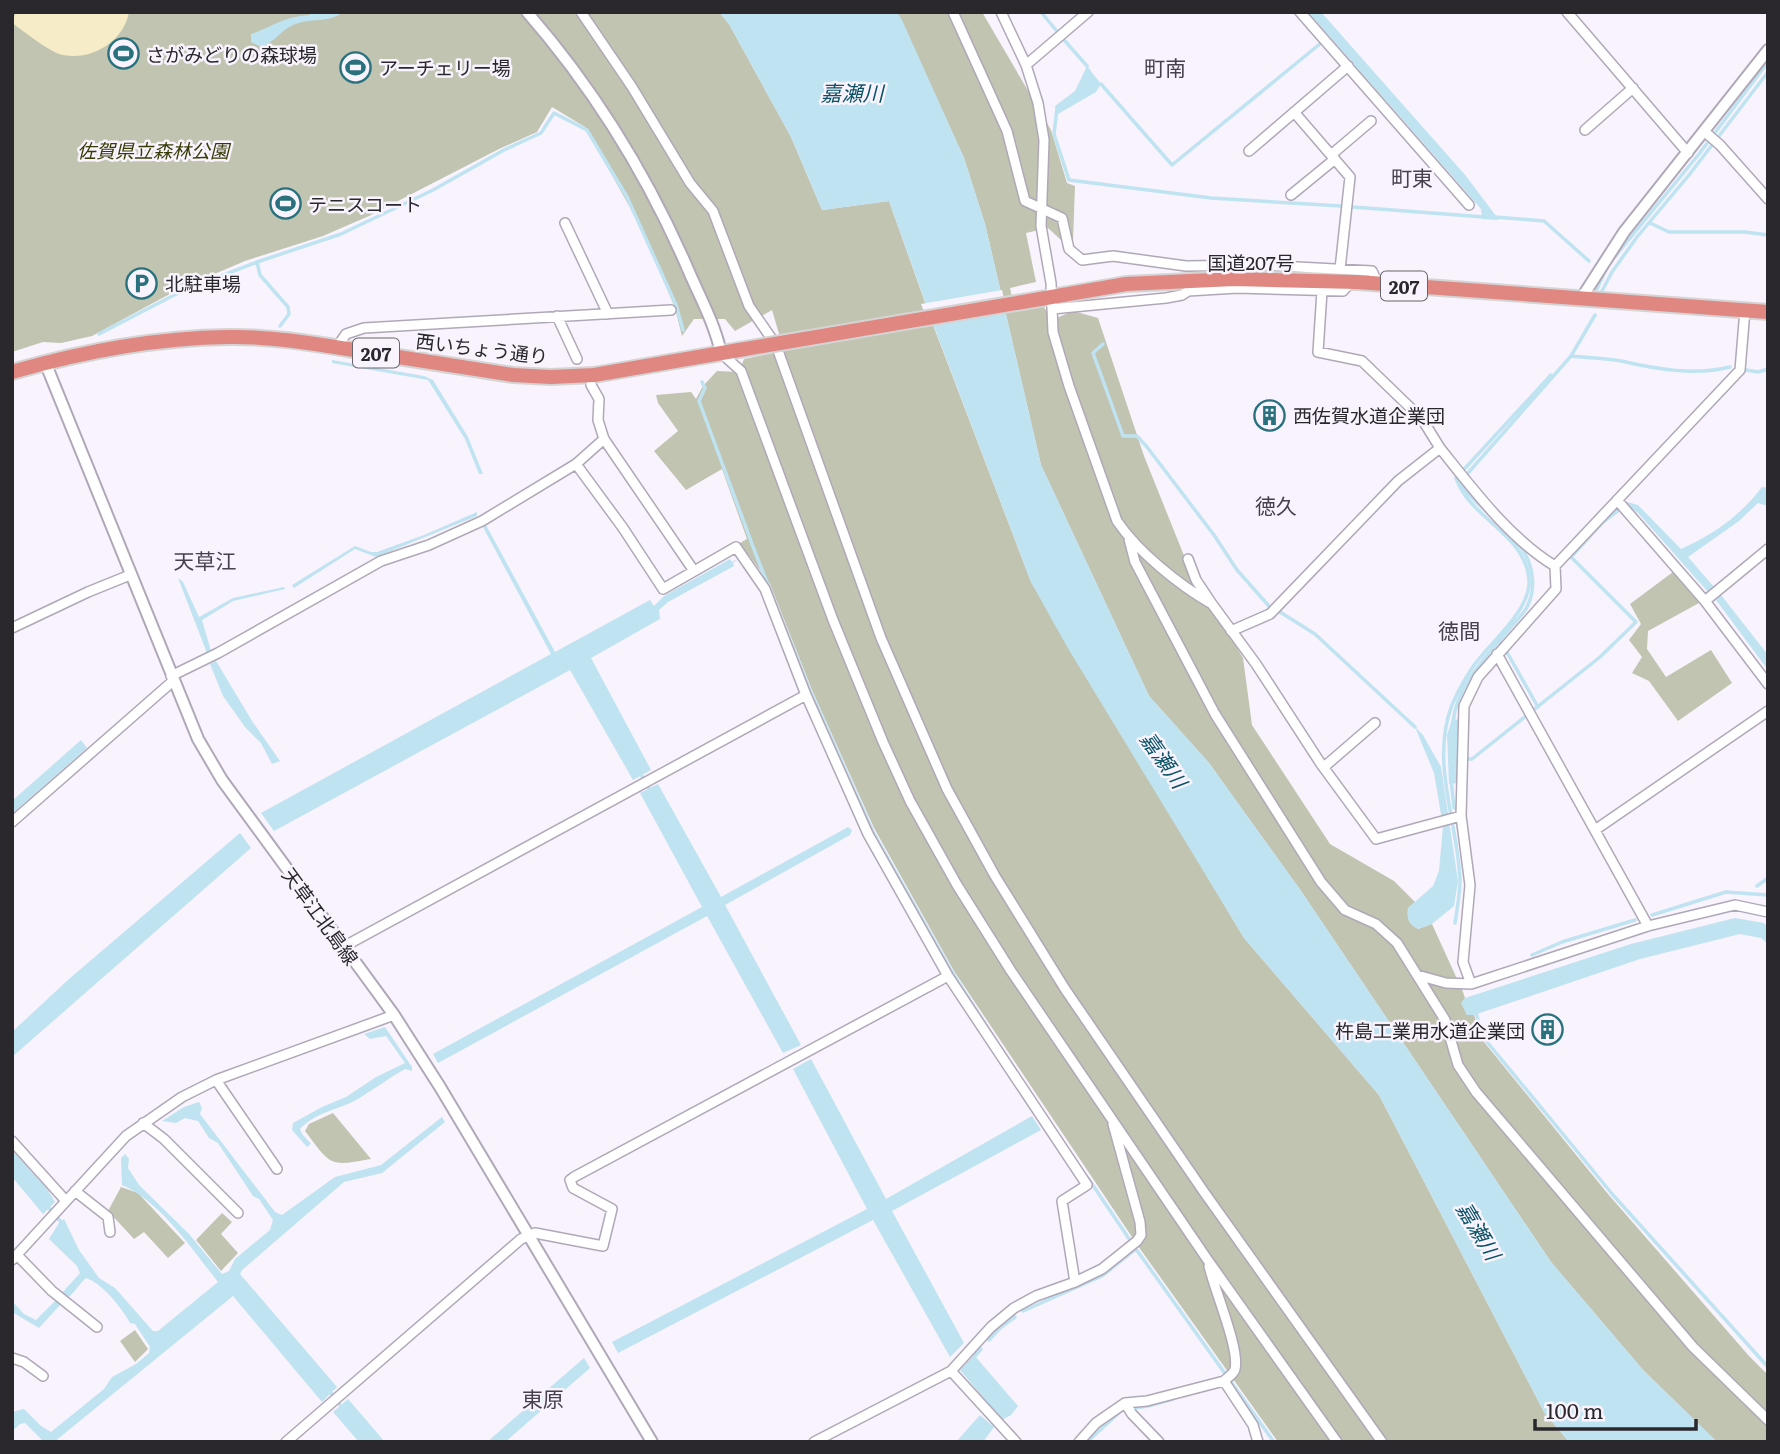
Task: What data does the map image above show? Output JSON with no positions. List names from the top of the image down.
{
  "streets": {
    "highway": ["国道207号", "207", "西いちょう通り"],
    "street": ["天草江北島線"]
  },
  "crossings": [
    ["国道207号", "西いちょう通り"],
    ["西いちょう通り", "天草江北島線"]
  ],
  "districts": [
    "町南",
    "町東",
    "徳久",
    "天草江",
    "徳間",
    "東原"
  ],
  "water": ["嘉瀬川"],
  "parks": ["佐賀県立森林公園"],
  "places": {
    "sports": ["さがみどりの森球場", "アーチェリー場", "テニスコート"],
    "parking": ["北駐車場"],
    "building": ["西佐賀水道企業団", "杵島工業用水道企業団"]
  },
  "scale_bar": "100 m"
}
